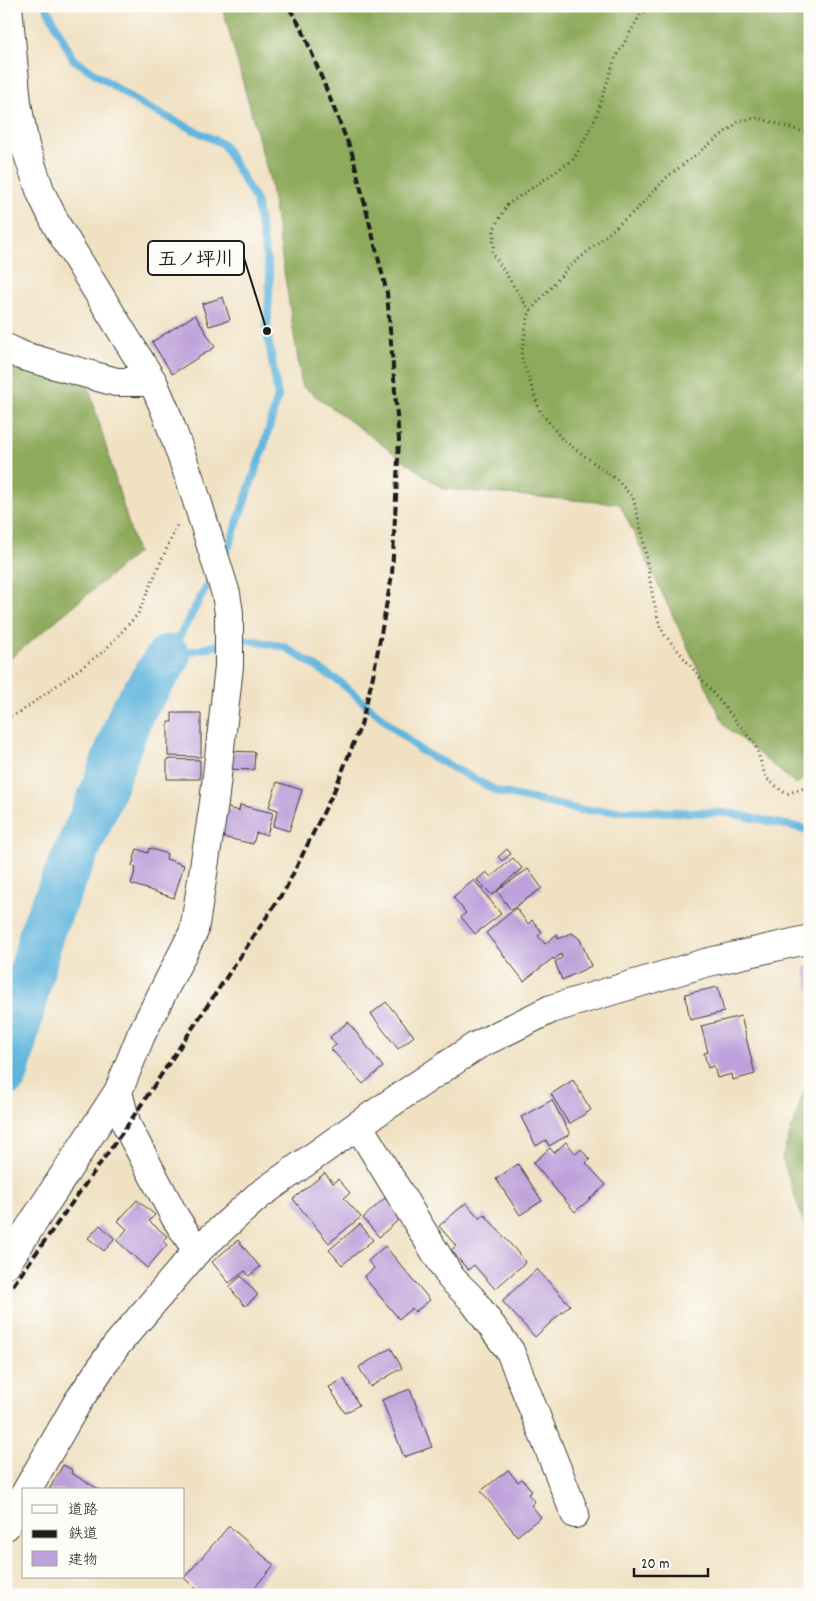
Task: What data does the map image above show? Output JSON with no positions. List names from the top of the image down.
{
  "places": ["五ノ坪川"],
  "legend": ["道路", "鉄道", "建物"],
  "scale_bar": "20 m"
}
